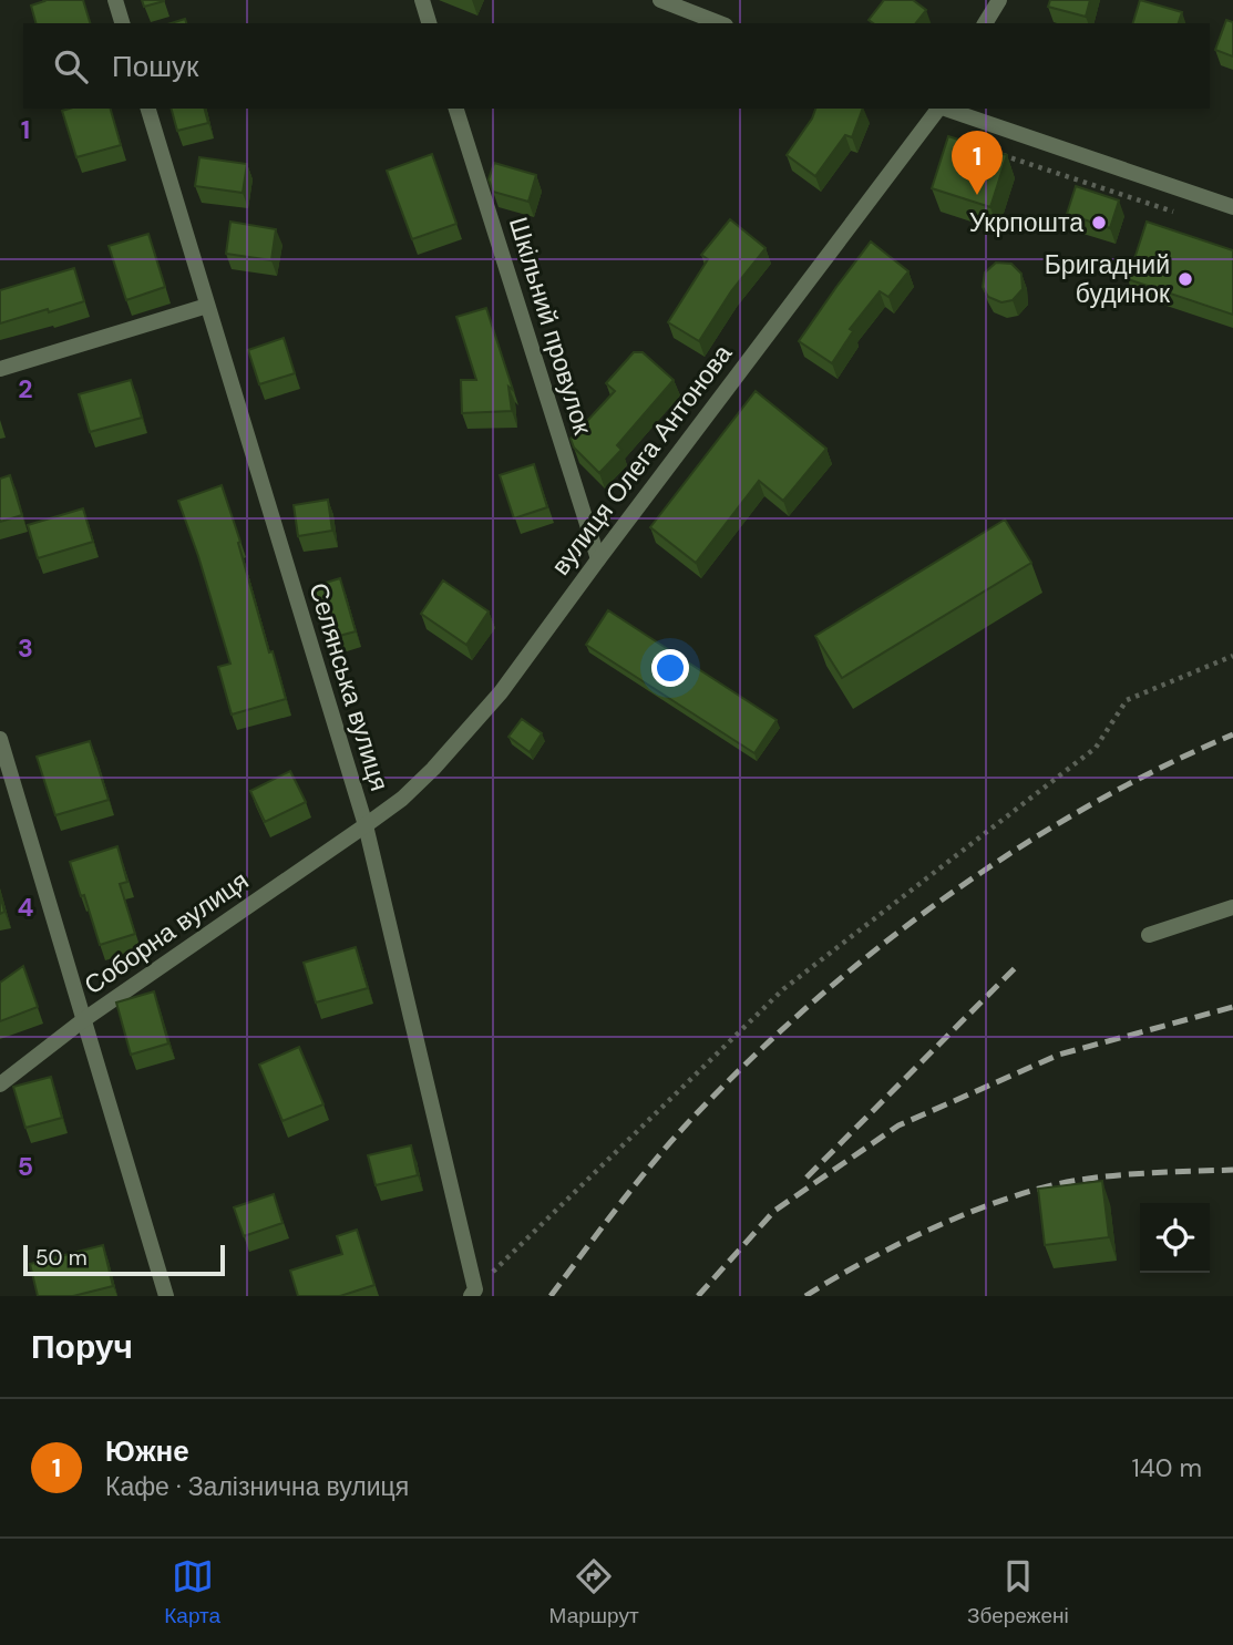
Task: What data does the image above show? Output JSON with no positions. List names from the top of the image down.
{
  "streets": {
    "street": [
      "Шкільний провулок",
      "вулиця Олега Антонова",
      "Селянська вулиця",
      "Соборна вулиця"
    ]
  },
  "crossings": [
    ["Шкільний провулок", "вулиця Олега Антонова"],
    ["вулиця Олега Антонова", "Селянська вулиця"],
    ["вулиця Олега Антонова", "Соборна вулиця"],
    ["Селянська вулиця", "Соборна вулиця"]
  ],
  "places": ["Укрпошта", "Бригадний будинок"],
  "scale_bar": "50 m",
  "page": {
    "search": "Пошук",
    "pins": "1",
    "scale": "50 m",
    "heading": "Поруч",
    "list": [
      {
        "mark": "1",
        "name": "Южне",
        "note": "Кафе · Залізнична вулиця",
        "value": "140 m"
      }
    ],
    "nav": ["Карта", "Маршрут", "Збережені"]
  },
  "grid": {
    "rows": [
      "1",
      "2",
      "3",
      "4",
      "5"
    ]
  }
}
